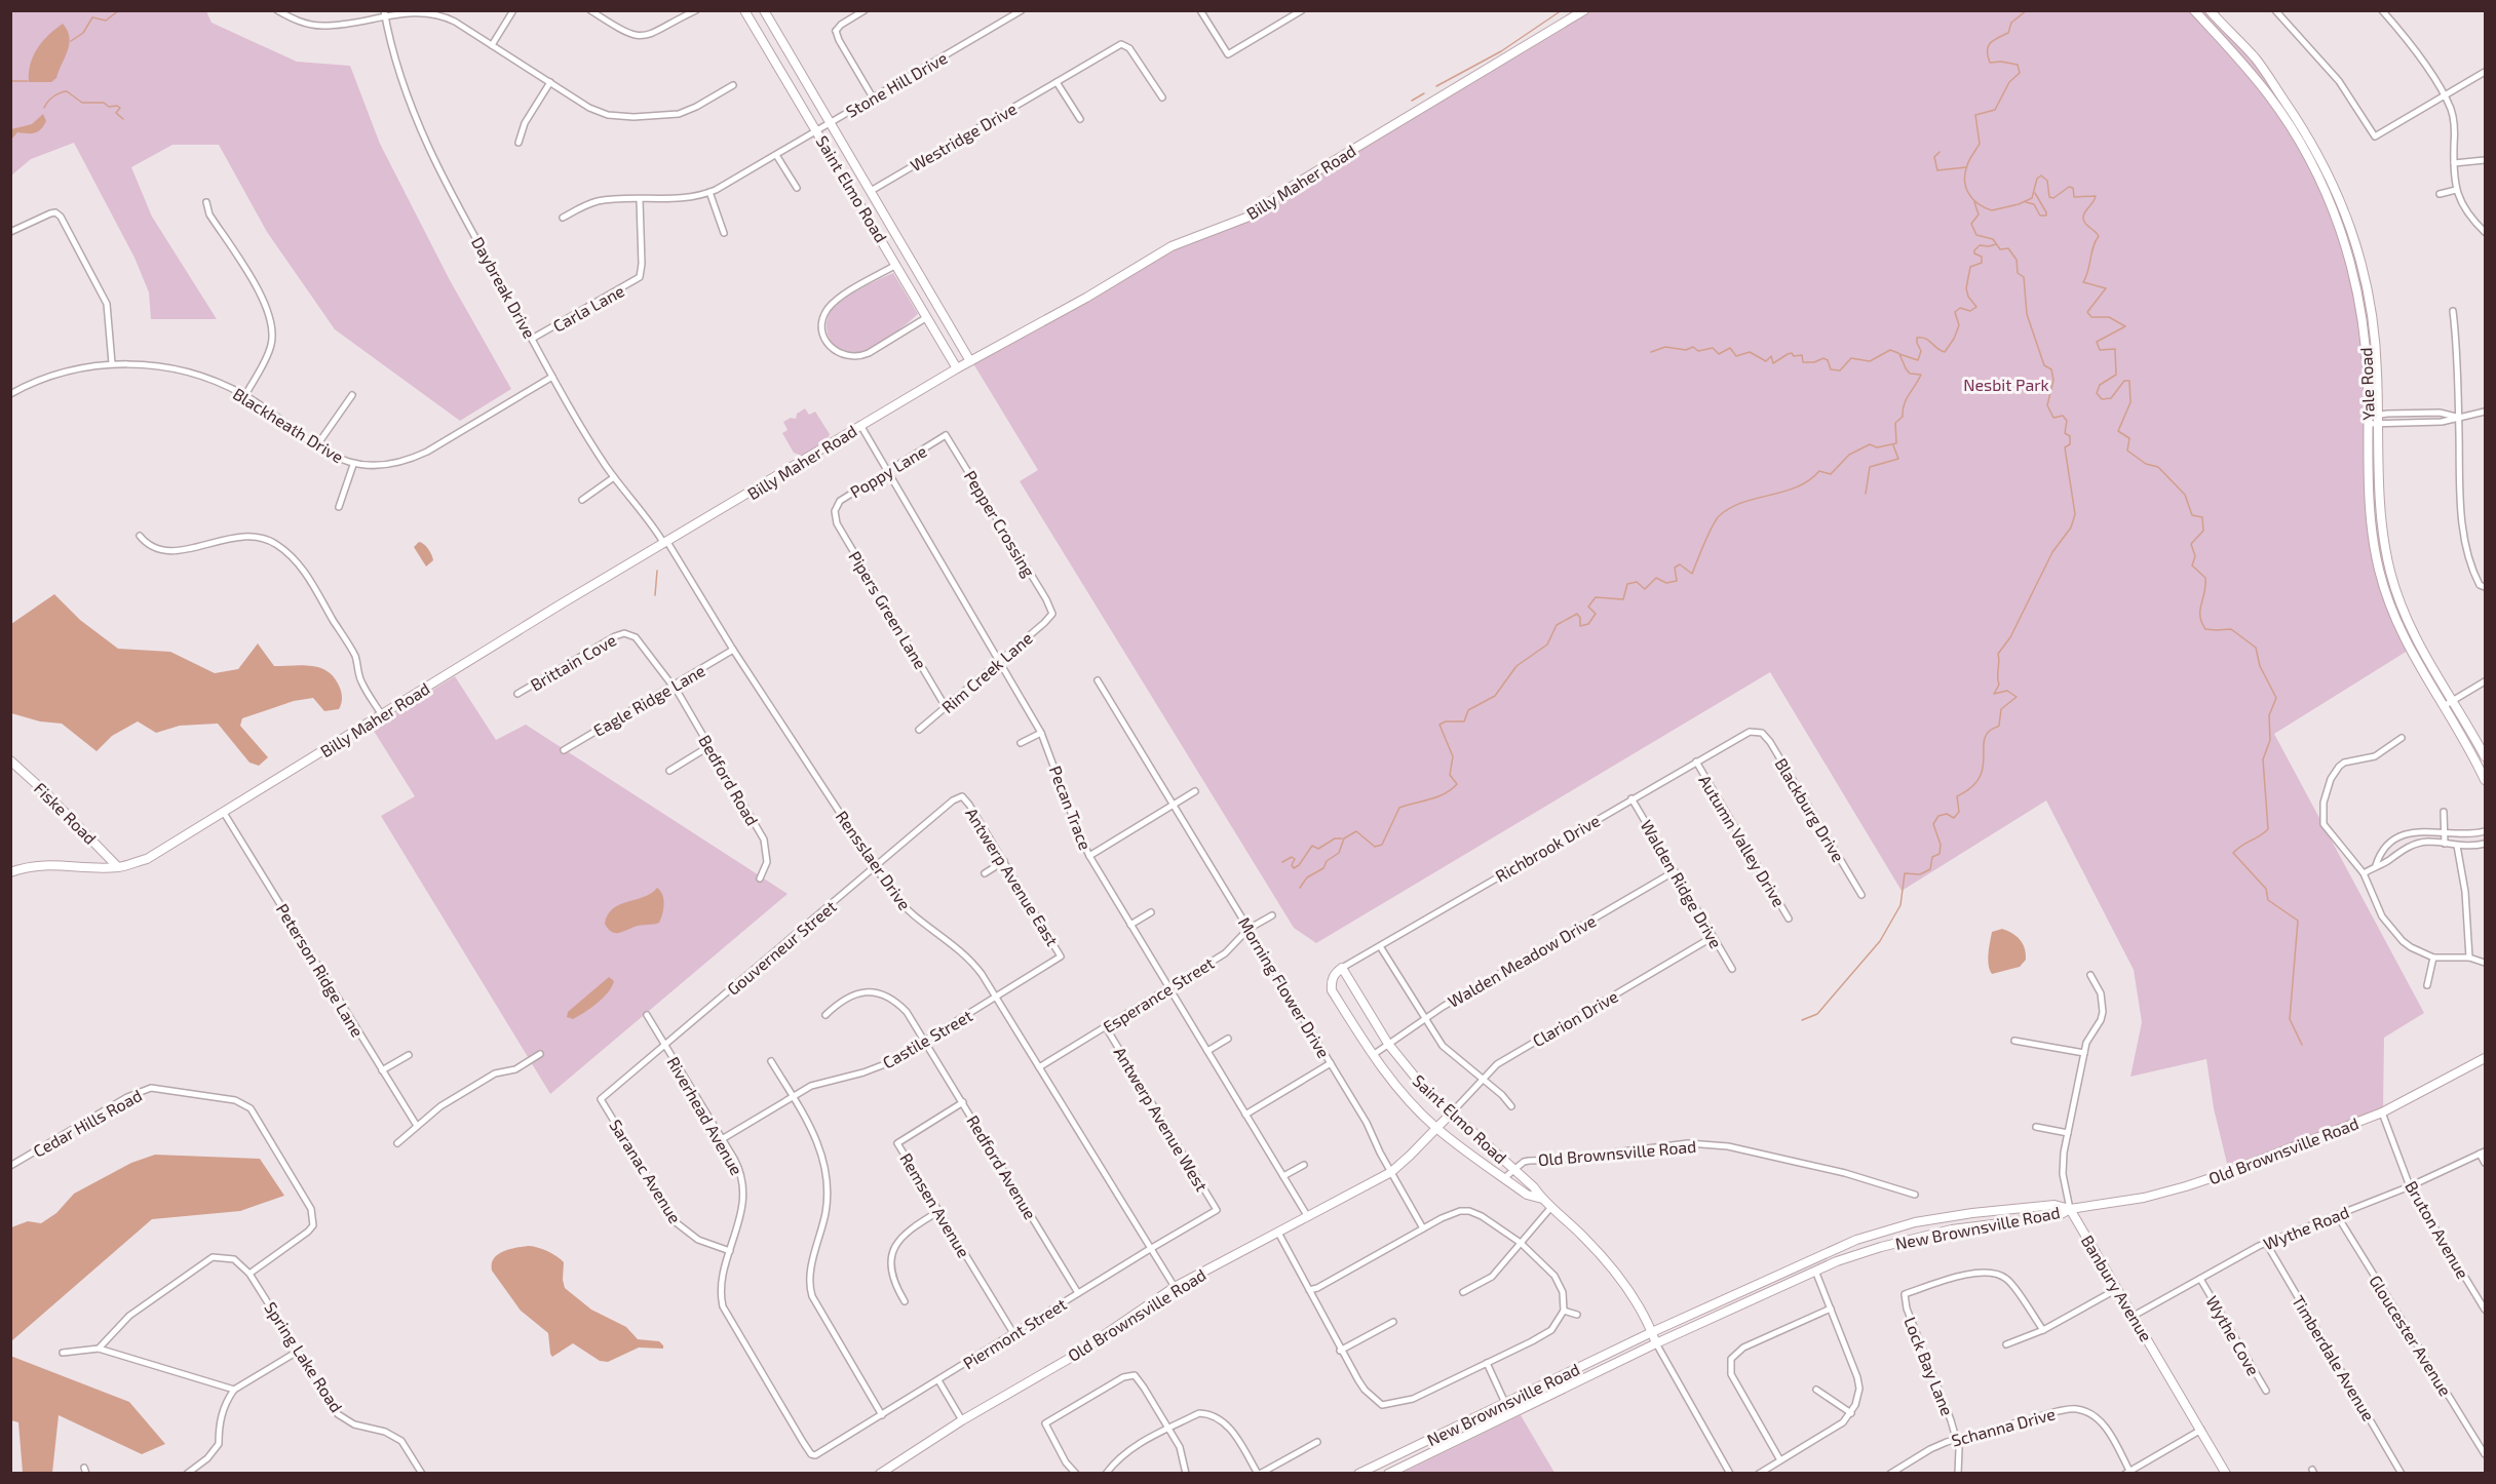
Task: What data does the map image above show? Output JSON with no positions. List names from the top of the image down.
{
  "streets": {
    "main road": [
      "Billy Maher Road",
      "Saint Elmo Road",
      "Yale Road",
      "Fiske Road",
      "Old Brownsville Road",
      "New Brownsville Road",
      "Banbury Avenue"
    ],
    "street": [
      "Stone Hill Drive",
      "Westridge Drive",
      "Daybreak Drive",
      "Carla Lane",
      "Blackheath Drive",
      "Poppy Lane",
      "Pepper Crossing",
      "Pipers Green Lane",
      "Brittain Cove",
      "Rim Creek Lane",
      "Eagle Ridge Lane",
      "Bedford Road",
      "Pecan Trace",
      "Blackburg Drive",
      "Autumn Valley Drive",
      "Richbrook Drive",
      "Rensslaer Drive",
      "Antwerp Avenue East",
      "Walden Ridge Drive",
      "Gouverneur Street",
      "Walden Meadow Drive",
      "Peterson Ridge Lane",
      "Morning Flower Drive",
      "Esperance Street",
      "Clarion Drive",
      "Castile Street",
      "Riverhead Avenue",
      "Antwerp Avenue West",
      "Cedar Hills Road",
      "Redford Avenue",
      "Saranac Avenue",
      "Remsen Avenue",
      "Wythe Road",
      "Bruton Avenue",
      "Piermont Street",
      "Wythe Cove",
      "Gloucester Avenue",
      "Spring Lake Road",
      "Timberdale Avenue",
      "Lock Bay Lane",
      "Schanna Drive"
    ]
  },
  "crossings": [
    ["Stone Hill Drive", "Saint Elmo Road"],
    ["Stone Hill Drive", "Carla Lane"],
    ["Westridge Drive", "Saint Elmo Road"],
    ["Billy Maher Road", "Saint Elmo Road"],
    ["Billy Maher Road", "Daybreak Drive"],
    ["Billy Maher Road", "Pecan Trace"],
    ["Billy Maher Road", "Fiske Road"],
    ["Billy Maher Road", "Rensslaer Drive"],
    ["Billy Maher Road", "Peterson Ridge Lane"],
    ["Saint Elmo Road", "Richbrook Drive"],
    ["Saint Elmo Road", "Walden Meadow Drive"],
    ["Saint Elmo Road", "Clarion Drive"],
    ["Saint Elmo Road", "Old Brownsville Road"],
    ["Saint Elmo Road", "New Brownsville Road"],
    ["Daybreak Drive", "Carla Lane"],
    ["Daybreak Drive", "Blackheath Drive"],
    ["Daybreak Drive", "Rensslaer Drive"],
    ["Poppy Lane", "Pepper Crossing"],
    ["Poppy Lane", "Pipers Green Lane"],
    ["Poppy Lane", "Pecan Trace"],
    ["Pepper Crossing", "Rim Creek Lane"],
    ["Pipers Green Lane", "Rim Creek Lane"],
    ["Brittain Cove", "Eagle Ridge Lane"],
    ["Brittain Cove", "Bedford Road"],
    ["Rim Creek Lane", "Pecan Trace"],
    ["Eagle Ridge Lane", "Bedford Road"],
    ["Eagle Ridge Lane", "Rensslaer Drive"],
    ["Pecan Trace", "Esperance Street"],
    ["Pecan Trace", "Old Brownsville Road"],
    ["Blackburg Drive", "Richbrook Drive"],
    ["Autumn Valley Drive", "Richbrook Drive"],
    ["Richbrook Drive", "Walden Ridge Drive"],
    ["Rensslaer Drive", "Gouverneur Street"],
    ["Rensslaer Drive", "Esperance Street"],
    ["Rensslaer Drive", "Castile Street"],
    ["Rensslaer Drive", "Old Brownsville Road"],
    ["Rensslaer Drive", "Piermont Street"],
    ["Antwerp Avenue East", "Gouverneur Street"],
    ["Antwerp Avenue East", "Castile Street"],
    ["Walden Ridge Drive", "Walden Meadow Drive"],
    ["Walden Ridge Drive", "Clarion Drive"],
    ["Gouverneur Street", "Riverhead Avenue"],
    ["Gouverneur Street", "Saranac Avenue"],
    ["Morning Flower Drive", "Esperance Street"],
    ["Morning Flower Drive", "Old Brownsville Road"],
    ["Esperance Street", "Antwerp Avenue West"],
    ["Clarion Drive", "Old Brownsville Road"],
    ["Castile Street", "Riverhead Avenue"],
    ["Castile Street", "Redford Avenue"],
    ["Riverhead Avenue", "Saranac Avenue"],
    ["Riverhead Avenue", "Piermont Street"],
    ["Antwerp Avenue West", "Piermont Street"],
    ["Cedar Hills Road", "Spring Lake Road"],
    ["Old Brownsville Road", "New Brownsville Road"],
    ["Old Brownsville Road", "Bruton Avenue"],
    ["Old Brownsville Road", "Banbury Avenue"],
    ["Redford Avenue", "Remsen Avenue"],
    ["Redford Avenue", "Piermont Street"],
    ["Remsen Avenue", "Piermont Street"],
    ["New Brownsville Road", "Banbury Avenue"],
    ["Wythe Road", "Bruton Avenue"],
    ["Wythe Road", "Banbury Avenue"],
    ["Wythe Road", "Wythe Cove"],
    ["Wythe Road", "Gloucester Avenue"],
    ["Wythe Road", "Timberdale Avenue"],
    ["Lock Bay Lane", "Schanna Drive"]
  ],
  "parks": ["Nesbit Park"]
}
